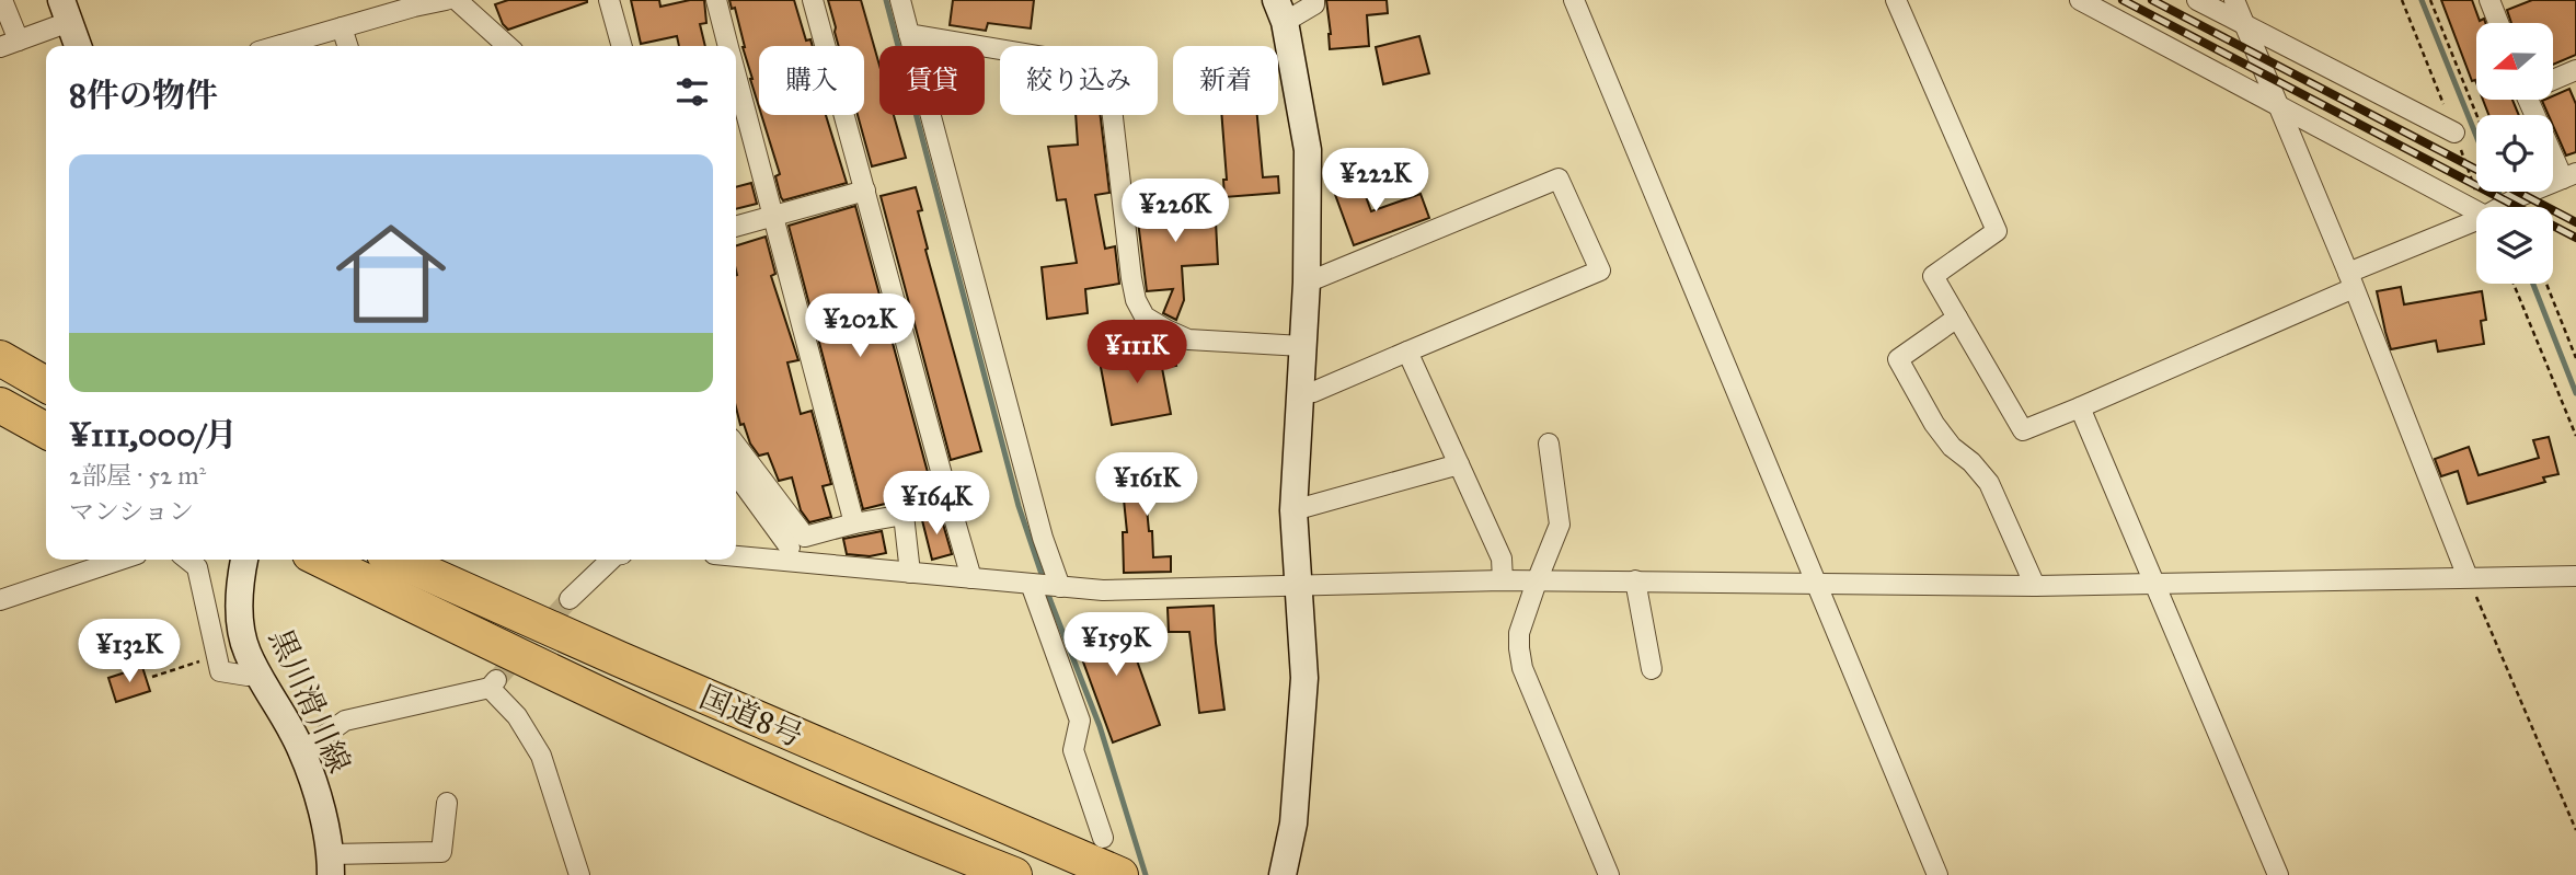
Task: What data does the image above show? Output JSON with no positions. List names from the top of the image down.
{
  "streets": {
    "highway": ["国道8号"],
    "street": ["黒川滑川線"]
  },
  "north": "left",
  "page": {
    "chip": [
      "購入",
      "賃貸",
      "絞り込み",
      "新着"
    ],
    "heading": "8件の物件",
    "list": [
      {
        "name": "¥111,000/月",
        "note": "2部屋 · 52 m² · マンション"
      }
    ],
    "price": [
      "¥222K",
      "¥226K",
      "¥202K",
      "¥111K",
      "¥161K",
      "¥164K",
      "¥159K",
      "¥132K"
    ]
  }
}
